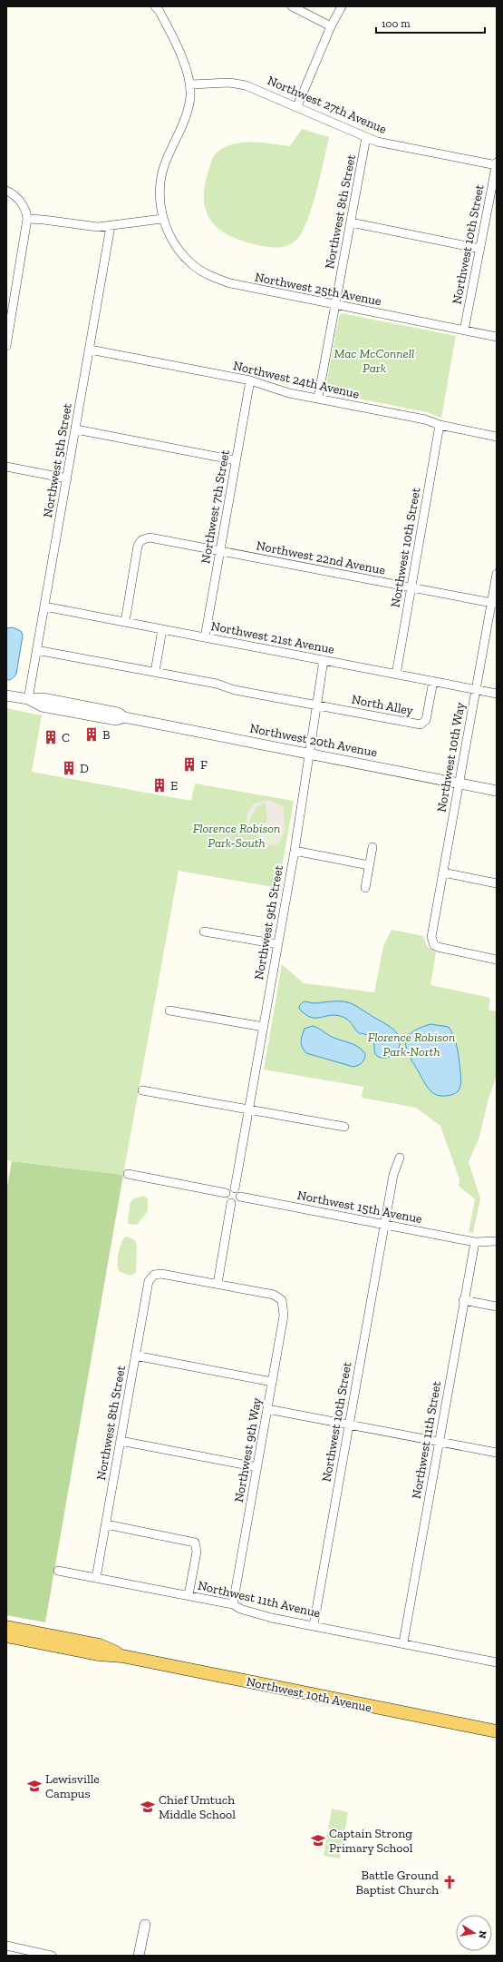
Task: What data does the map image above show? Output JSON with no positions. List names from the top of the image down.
{
  "streets": {
    "main road": ["Northwest 10th Avenue"],
    "street": [
      "Northwest 27th Avenue",
      "Northwest 8th Street",
      "Northwest 10th Street",
      "Northwest 25th Avenue",
      "Northwest 24th Avenue",
      "Northwest 5th Street",
      "Northwest 7th Street",
      "Northwest 22nd Avenue",
      "Northwest 21st Avenue",
      "North Alley",
      "Northwest 20th Avenue",
      "Northwest 10th Way",
      "Northwest 9th Street",
      "Northwest 15th Avenue",
      "Northwest 11th Street",
      "Northwest 9th Way",
      "Northwest 11th Avenue"
    ]
  },
  "crossings": [
    ["Northwest 27th Avenue", "Northwest 8th Street"],
    ["Northwest 27th Avenue", "Northwest 10th Street"],
    ["Northwest 8th Street", "Northwest 25th Avenue"],
    ["Northwest 8th Street", "Northwest 24th Avenue"],
    ["Northwest 8th Street", "Northwest 9th Way"],
    ["Northwest 8th Street", "Northwest 11th Avenue"],
    ["Northwest 10th Street", "Northwest 25th Avenue"],
    ["Northwest 10th Street", "Northwest 24th Avenue"],
    ["Northwest 10th Street", "Northwest 22nd Avenue"],
    ["Northwest 10th Street", "Northwest 21st Avenue"],
    ["Northwest 10th Street", "Northwest 15th Avenue"],
    ["Northwest 10th Street", "Northwest 11th Avenue"],
    ["Northwest 24th Avenue", "Northwest 5th Street"],
    ["Northwest 24th Avenue", "Northwest 7th Street"],
    ["Northwest 5th Street", "Northwest 21st Avenue"],
    ["Northwest 5th Street", "Northwest 20th Avenue"],
    ["Northwest 7th Street", "Northwest 22nd Avenue"],
    ["Northwest 7th Street", "Northwest 21st Avenue"],
    ["Northwest 22nd Avenue", "Northwest 21st Avenue"],
    ["Northwest 22nd Avenue", "Northwest 10th Way"],
    ["Northwest 21st Avenue", "North Alley"],
    ["Northwest 21st Avenue", "Northwest 10th Way"],
    ["Northwest 21st Avenue", "Northwest 9th Street"],
    ["North Alley", "Northwest 9th Street"],
    ["Northwest 20th Avenue", "Northwest 10th Way"],
    ["Northwest 20th Avenue", "Northwest 9th Street"],
    ["Northwest 9th Street", "Northwest 15th Avenue"],
    ["Northwest 15th Avenue", "Northwest 11th Street"],
    ["Northwest 11th Street", "Northwest 11th Avenue"],
    ["Northwest 9th Way", "Northwest 11th Avenue"]
  ],
  "parks": ["Mac McConnell Park", "Florence Robison Park-South", "Florence Robison Park-North"],
  "places": {
    "building": [
      "B",
      "C",
      "F",
      "D",
      "E"
    ],
    "school or university": ["Lewisville Campus", "Chief Umtuch Middle School", "Captain Strong Primary School"],
    "church": ["Battle Ground Baptist Church"]
  },
  "scale_bar": "100 m",
  "north": "right"
}
